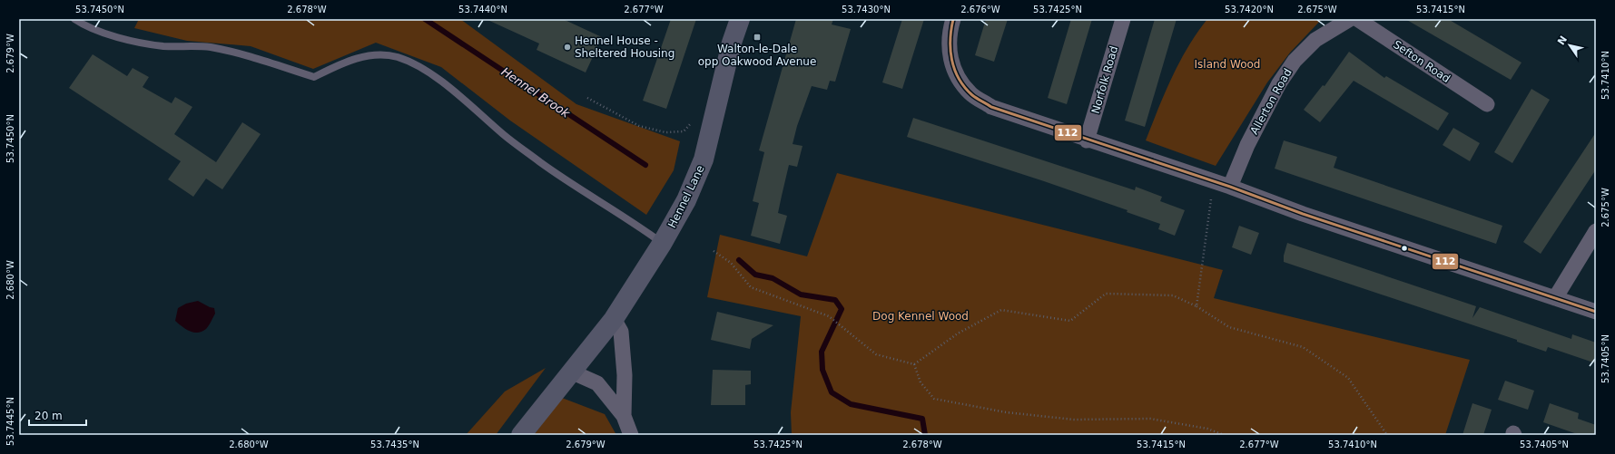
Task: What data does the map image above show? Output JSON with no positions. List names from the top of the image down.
{
  "streets": {
    "main road": ["Hennel Lane"],
    "street": ["Sefton Road", "Norfolk Road", "Allerton Road"]
  },
  "water": ["Hennel Brook"],
  "parks": ["Island Wood", "Dog Kennel Wood"],
  "places": {
    "transit": ["Walton-le-Dale opp Oakwood Avenue"],
    "other": ["Hennel House - Sheltered Housing"]
  },
  "lines": ["transit line 112"],
  "scale_bar": "20 m",
  "north": "top left",
  "coordinates": [
    "53.7450°N",
    "2.678°W",
    "53.7440°N",
    "2.677°W",
    "53.7430°N",
    "2.676°W",
    "53.7425°N",
    "53.7420°N",
    "2.675°W",
    "53.7415°N",
    "2.679°W",
    "53.7410°N",
    "2.680°W",
    "53.7405°N",
    "53.7445°N",
    "53.7435°N"
  ]
}
